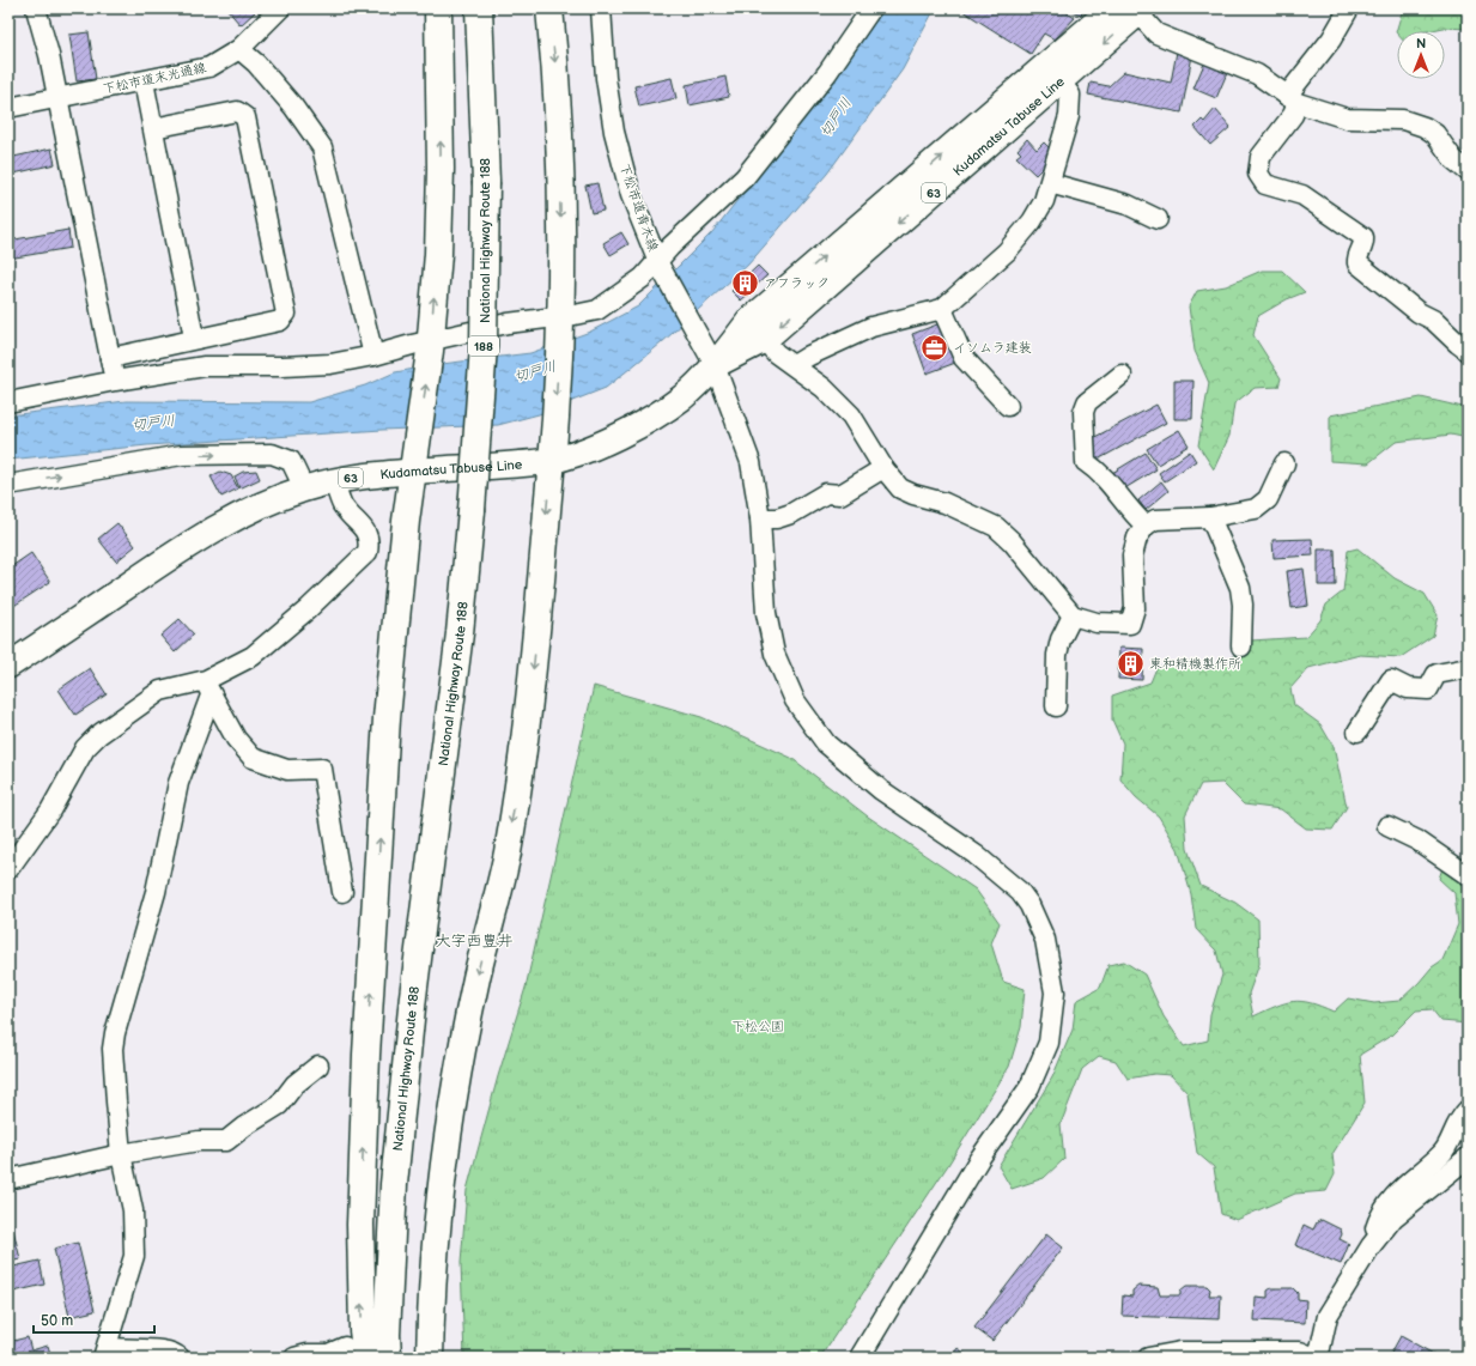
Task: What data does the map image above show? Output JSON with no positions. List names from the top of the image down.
{
  "streets": {
    "highway": ["National Highway Route 188", "188"],
    "main road": ["Kudamatsu Tabuse Line", "63"],
    "street": ["下松市道末光通線", "下松市道青木線"]
  },
  "crossings": [
    ["Kudamatsu Tabuse Line", "下松市道青木線"]
  ],
  "districts": ["大字西豊井"],
  "water": ["切戸川"],
  "parks": ["下松公園"],
  "places": {
    "building": ["アフラック", "東和精機製作所"],
    "office": ["イソムラ建装"]
  },
  "scale_bar": "50 m",
  "north": "top"
}
